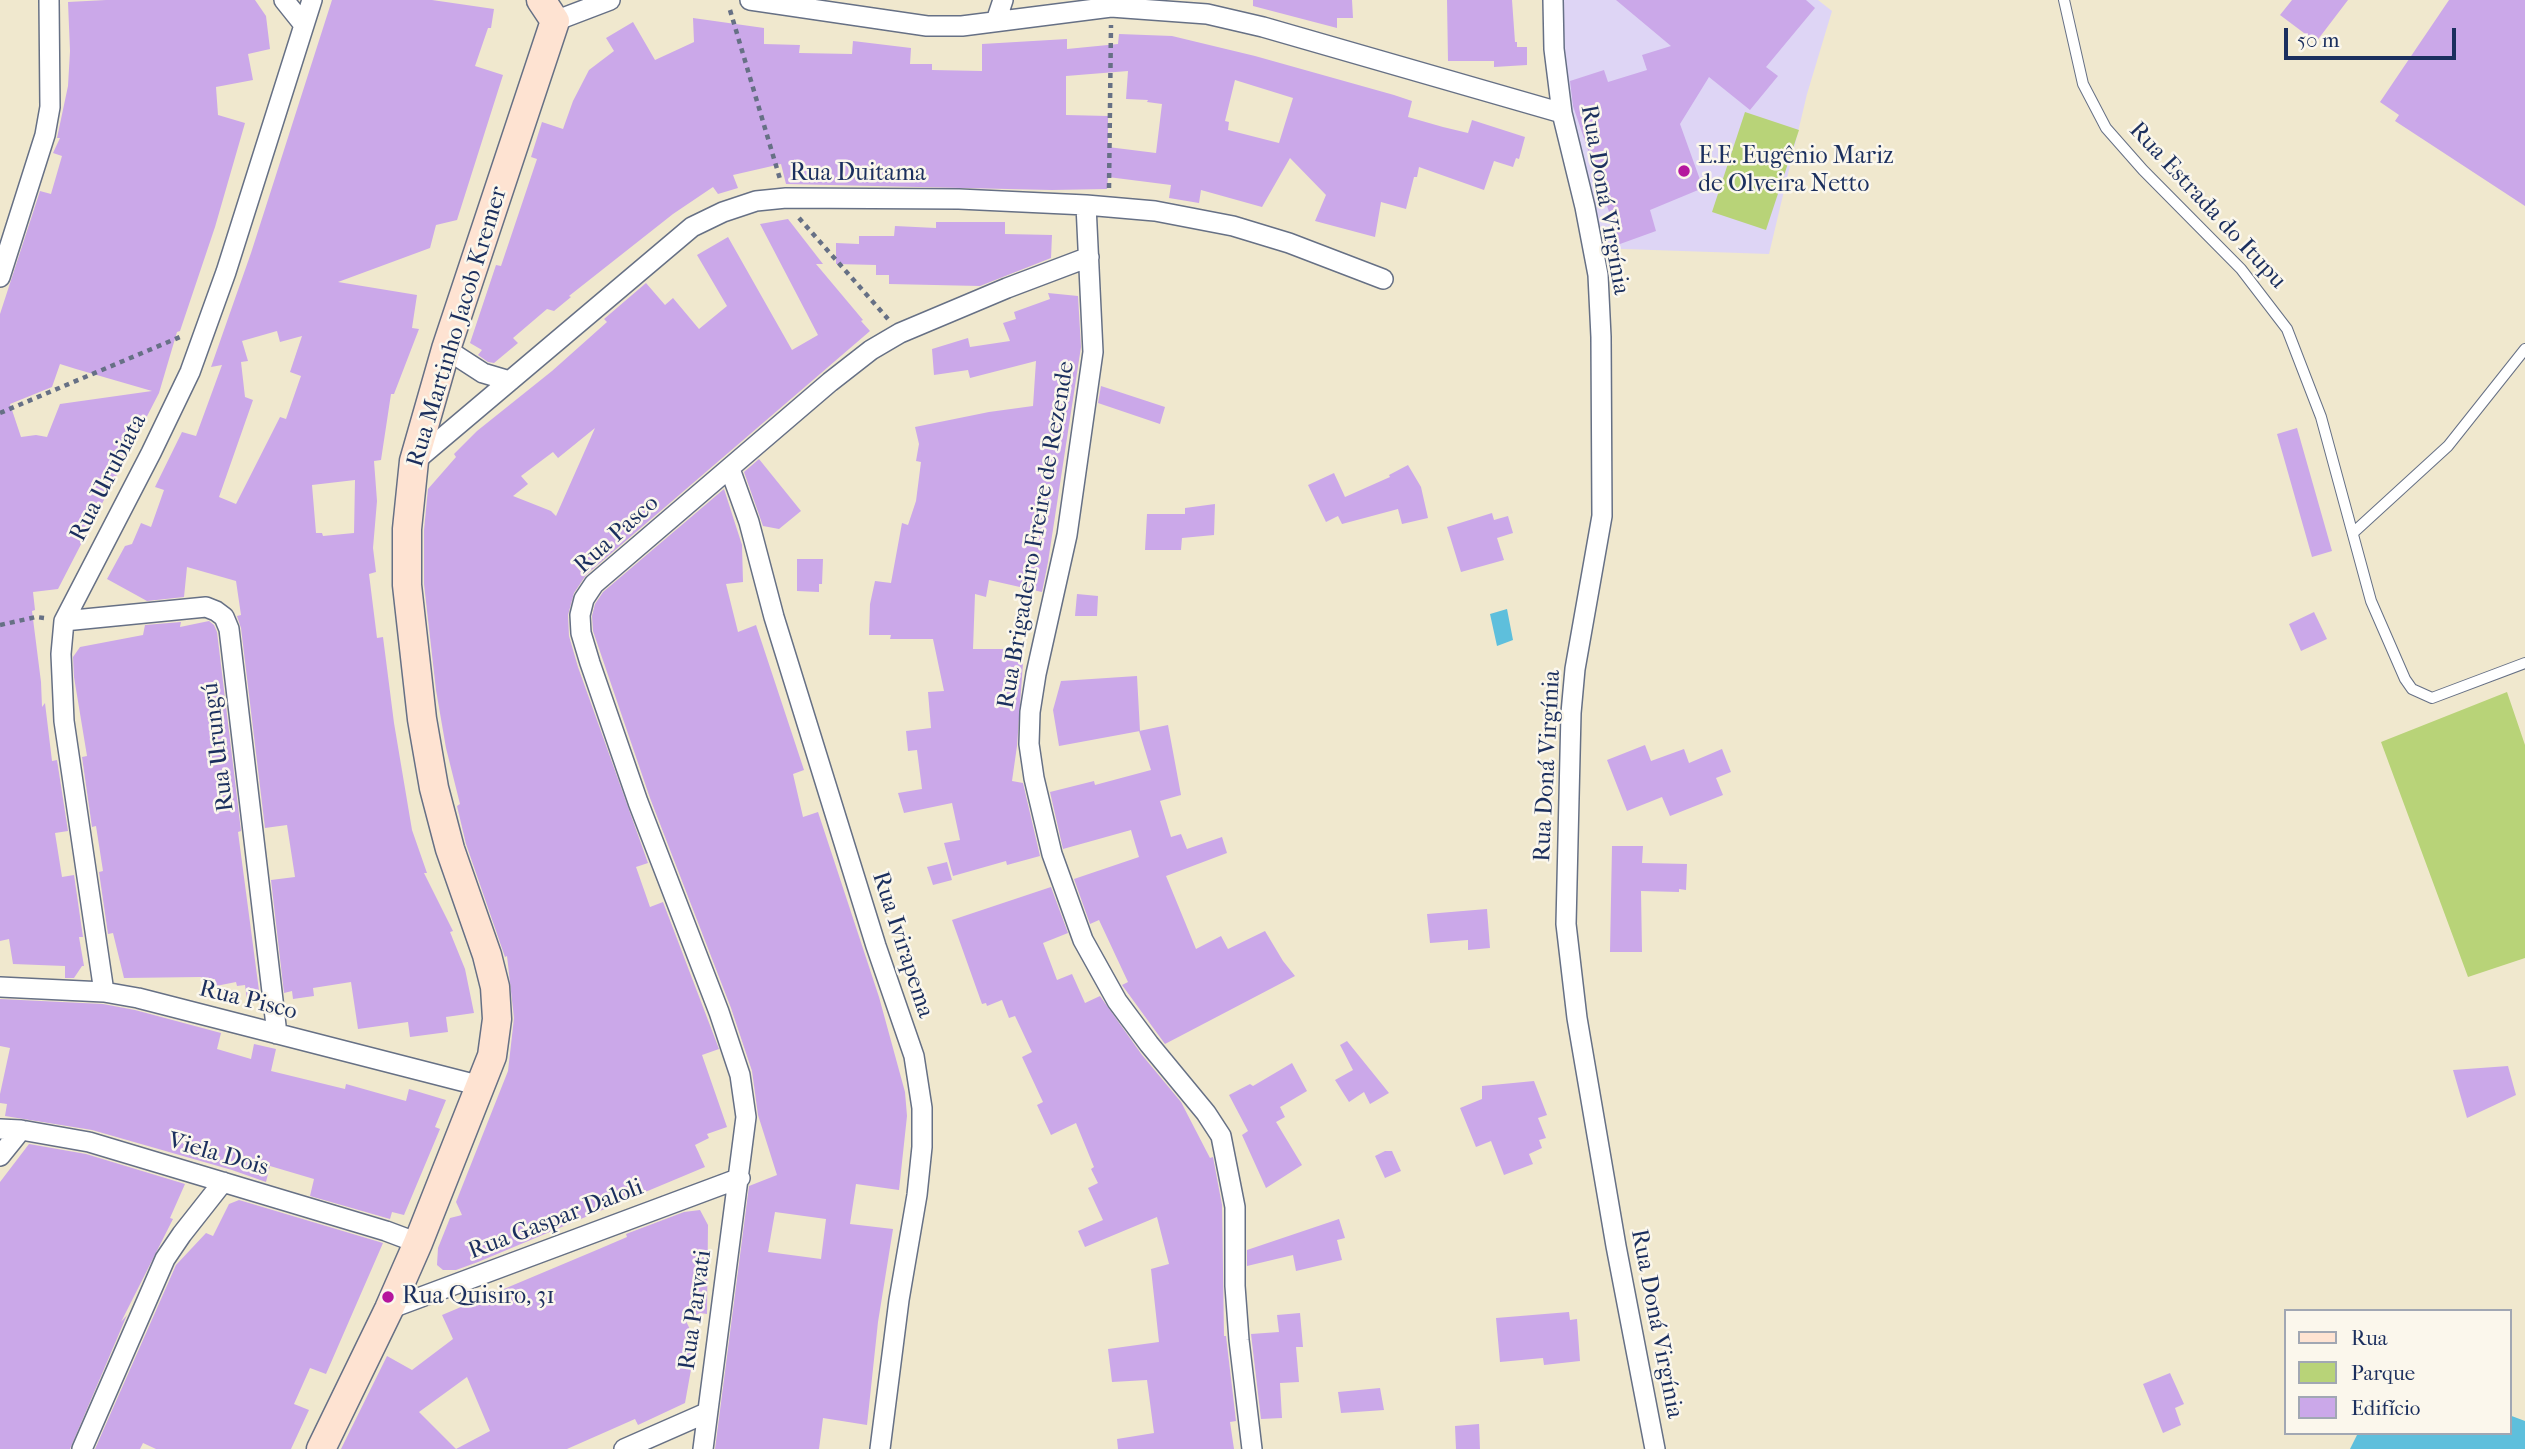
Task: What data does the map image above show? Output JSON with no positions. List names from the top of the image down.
{
  "streets": {
    "street": [
      "Rua Duitama",
      "Rua Doná Virgínia",
      "Rua Martinho Jacob Kremer",
      "Rua Urubiata",
      "Rua Pasco",
      "Rua Brigadeiro Freire de Rezende",
      "Rua Urungú",
      "Rua Ivirapema",
      "Rua Pisco",
      "Viela Dois",
      "Rua Gaspar Daloli",
      "Rua Parvati"
    ],
    "lane": ["Rua Estrada do Itupu"]
  },
  "crossings": [
    ["Rua Duitama", "Rua Martinho Jacob Kremer"],
    ["Rua Duitama", "Rua Brigadeiro Freire de Rezende"],
    ["Rua Martinho Jacob Kremer", "Rua Pisco"],
    ["Rua Martinho Jacob Kremer", "Viela Dois"],
    ["Rua Martinho Jacob Kremer", "Rua Gaspar Daloli"],
    ["Rua Urubiata", "Rua Urungú"],
    ["Rua Urubiata", "Rua Pisco"],
    ["Rua Pasco", "Rua Brigadeiro Freire de Rezende"],
    ["Rua Pasco", "Rua Ivirapema"],
    ["Rua Pasco", "Rua Gaspar Daloli"],
    ["Rua Pasco", "Rua Parvati"],
    ["Rua Urungú", "Rua Pisco"],
    ["Rua Gaspar Daloli", "Rua Parvati"]
  ],
  "places": ["E.E. Eugênio Mariz de Olveira Netto", "Rua Quisiro, 31"],
  "legend": ["Rua", "Parque", "Edifício"],
  "scale_bar": "50 m"
}
